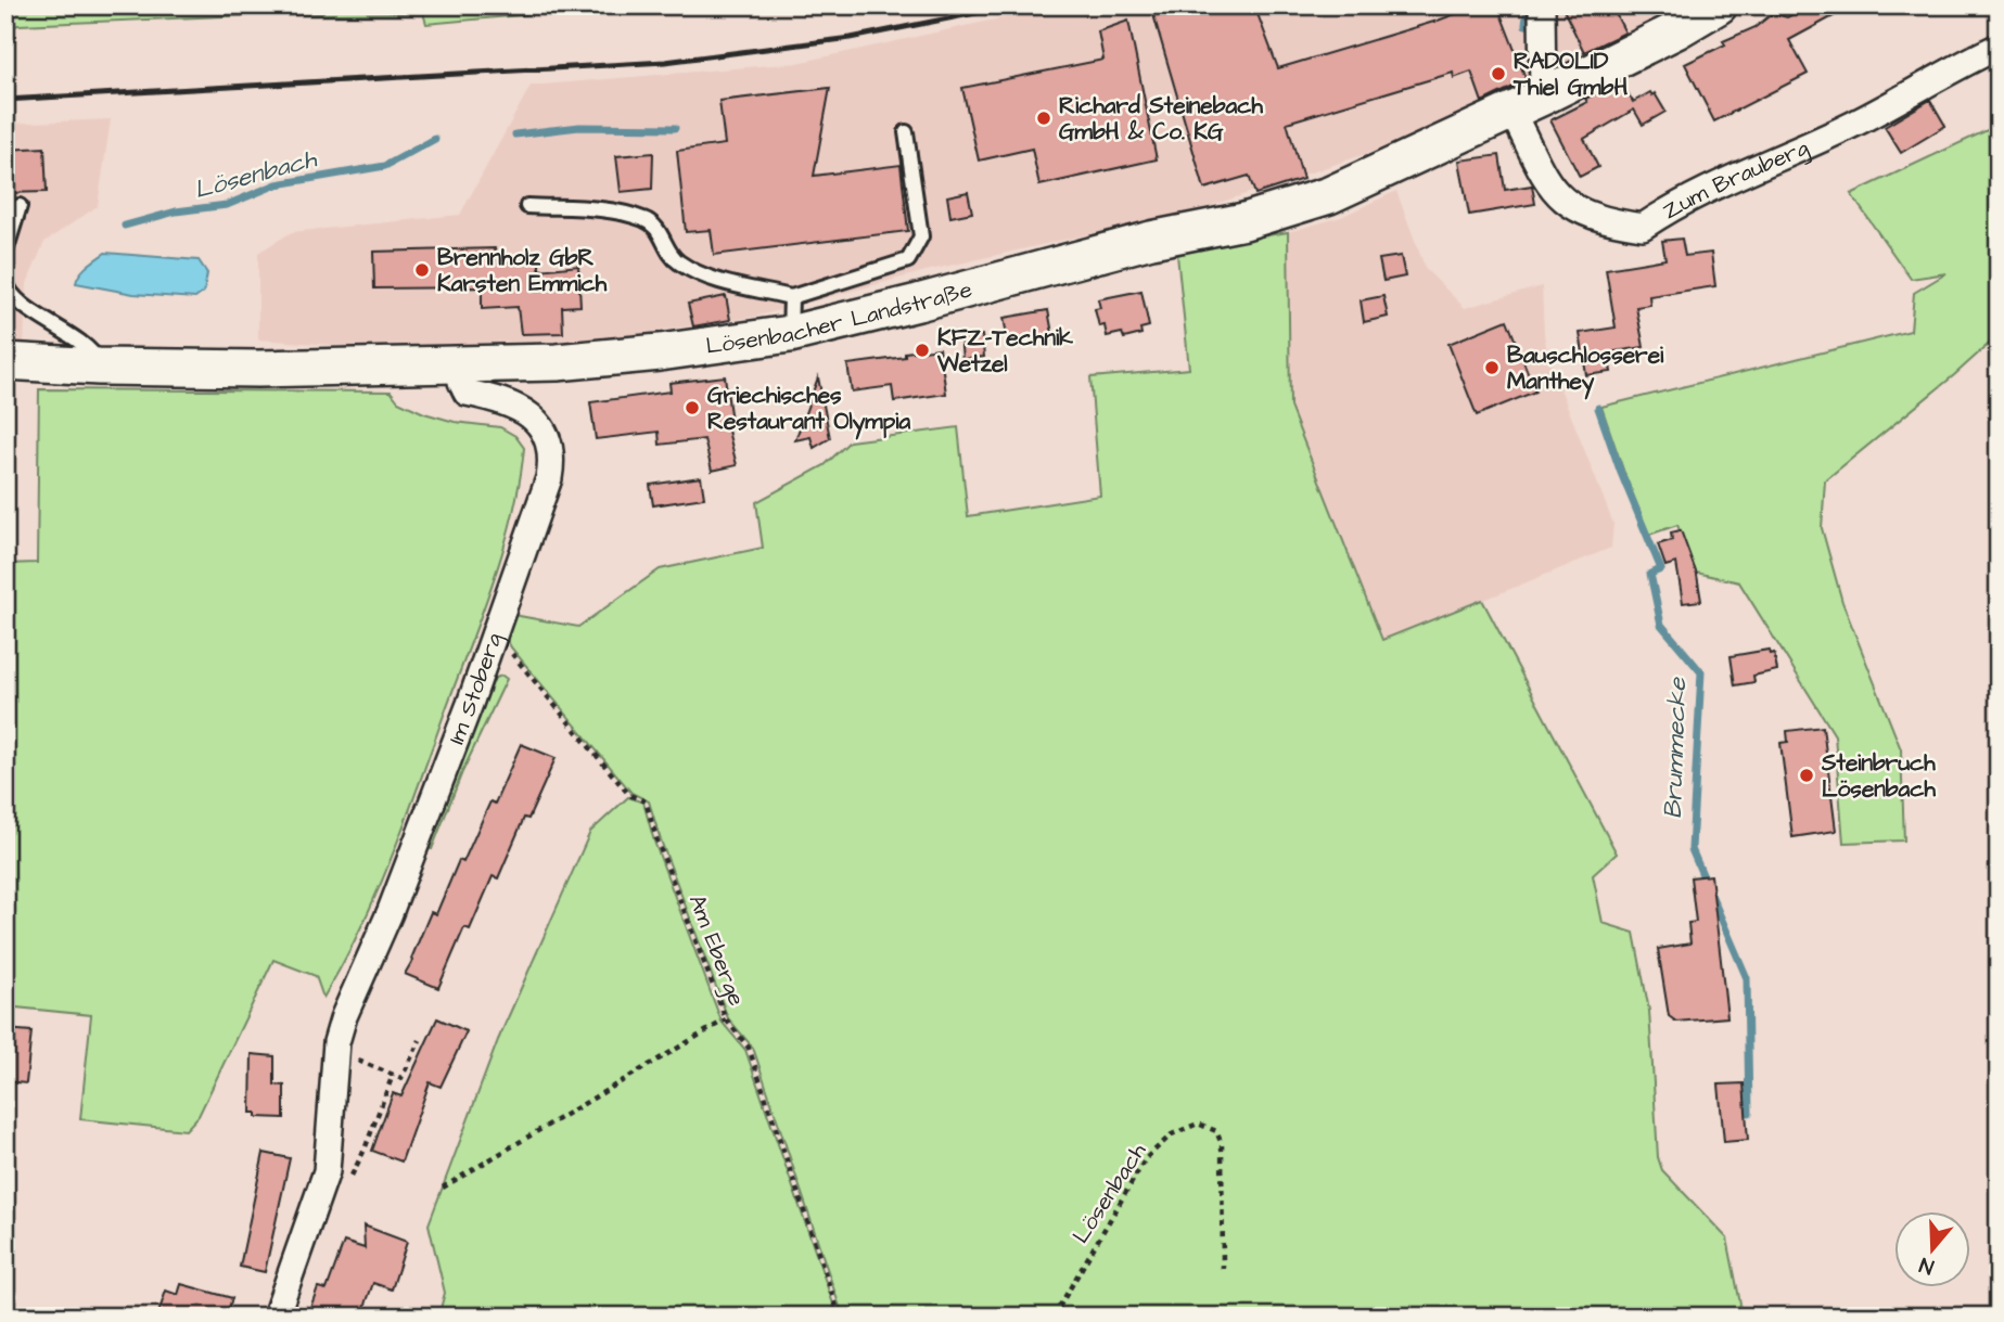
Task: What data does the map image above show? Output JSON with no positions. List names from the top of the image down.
{
  "streets": {
    "main road": ["Lösenbacher Landstraße"],
    "street": ["Zum Brauberg", "Im Stoberg"],
    "path": ["Am Eberge", "Lösenbach"]
  },
  "crossings": [
    ["Zum Brauberg", "Lösenbacher Landstraße"],
    ["Lösenbacher Landstraße", "Im Stoberg"],
    ["Im Stoberg", "Am Eberge"]
  ],
  "water": ["Lösenbach", "Brummecke"],
  "places": [
    "RADOLID Thiel GmbH",
    "Richard Steinebach GmbH & Co. KG",
    "Brennholz GbR Karsten Emmich",
    "KFZ-Technik Wetzel",
    "Bauschlosserei Manthey",
    "Griechisches Restaurant Olympia",
    "Steinbruch Lösenbach"
  ],
  "north": "bottom"
}
